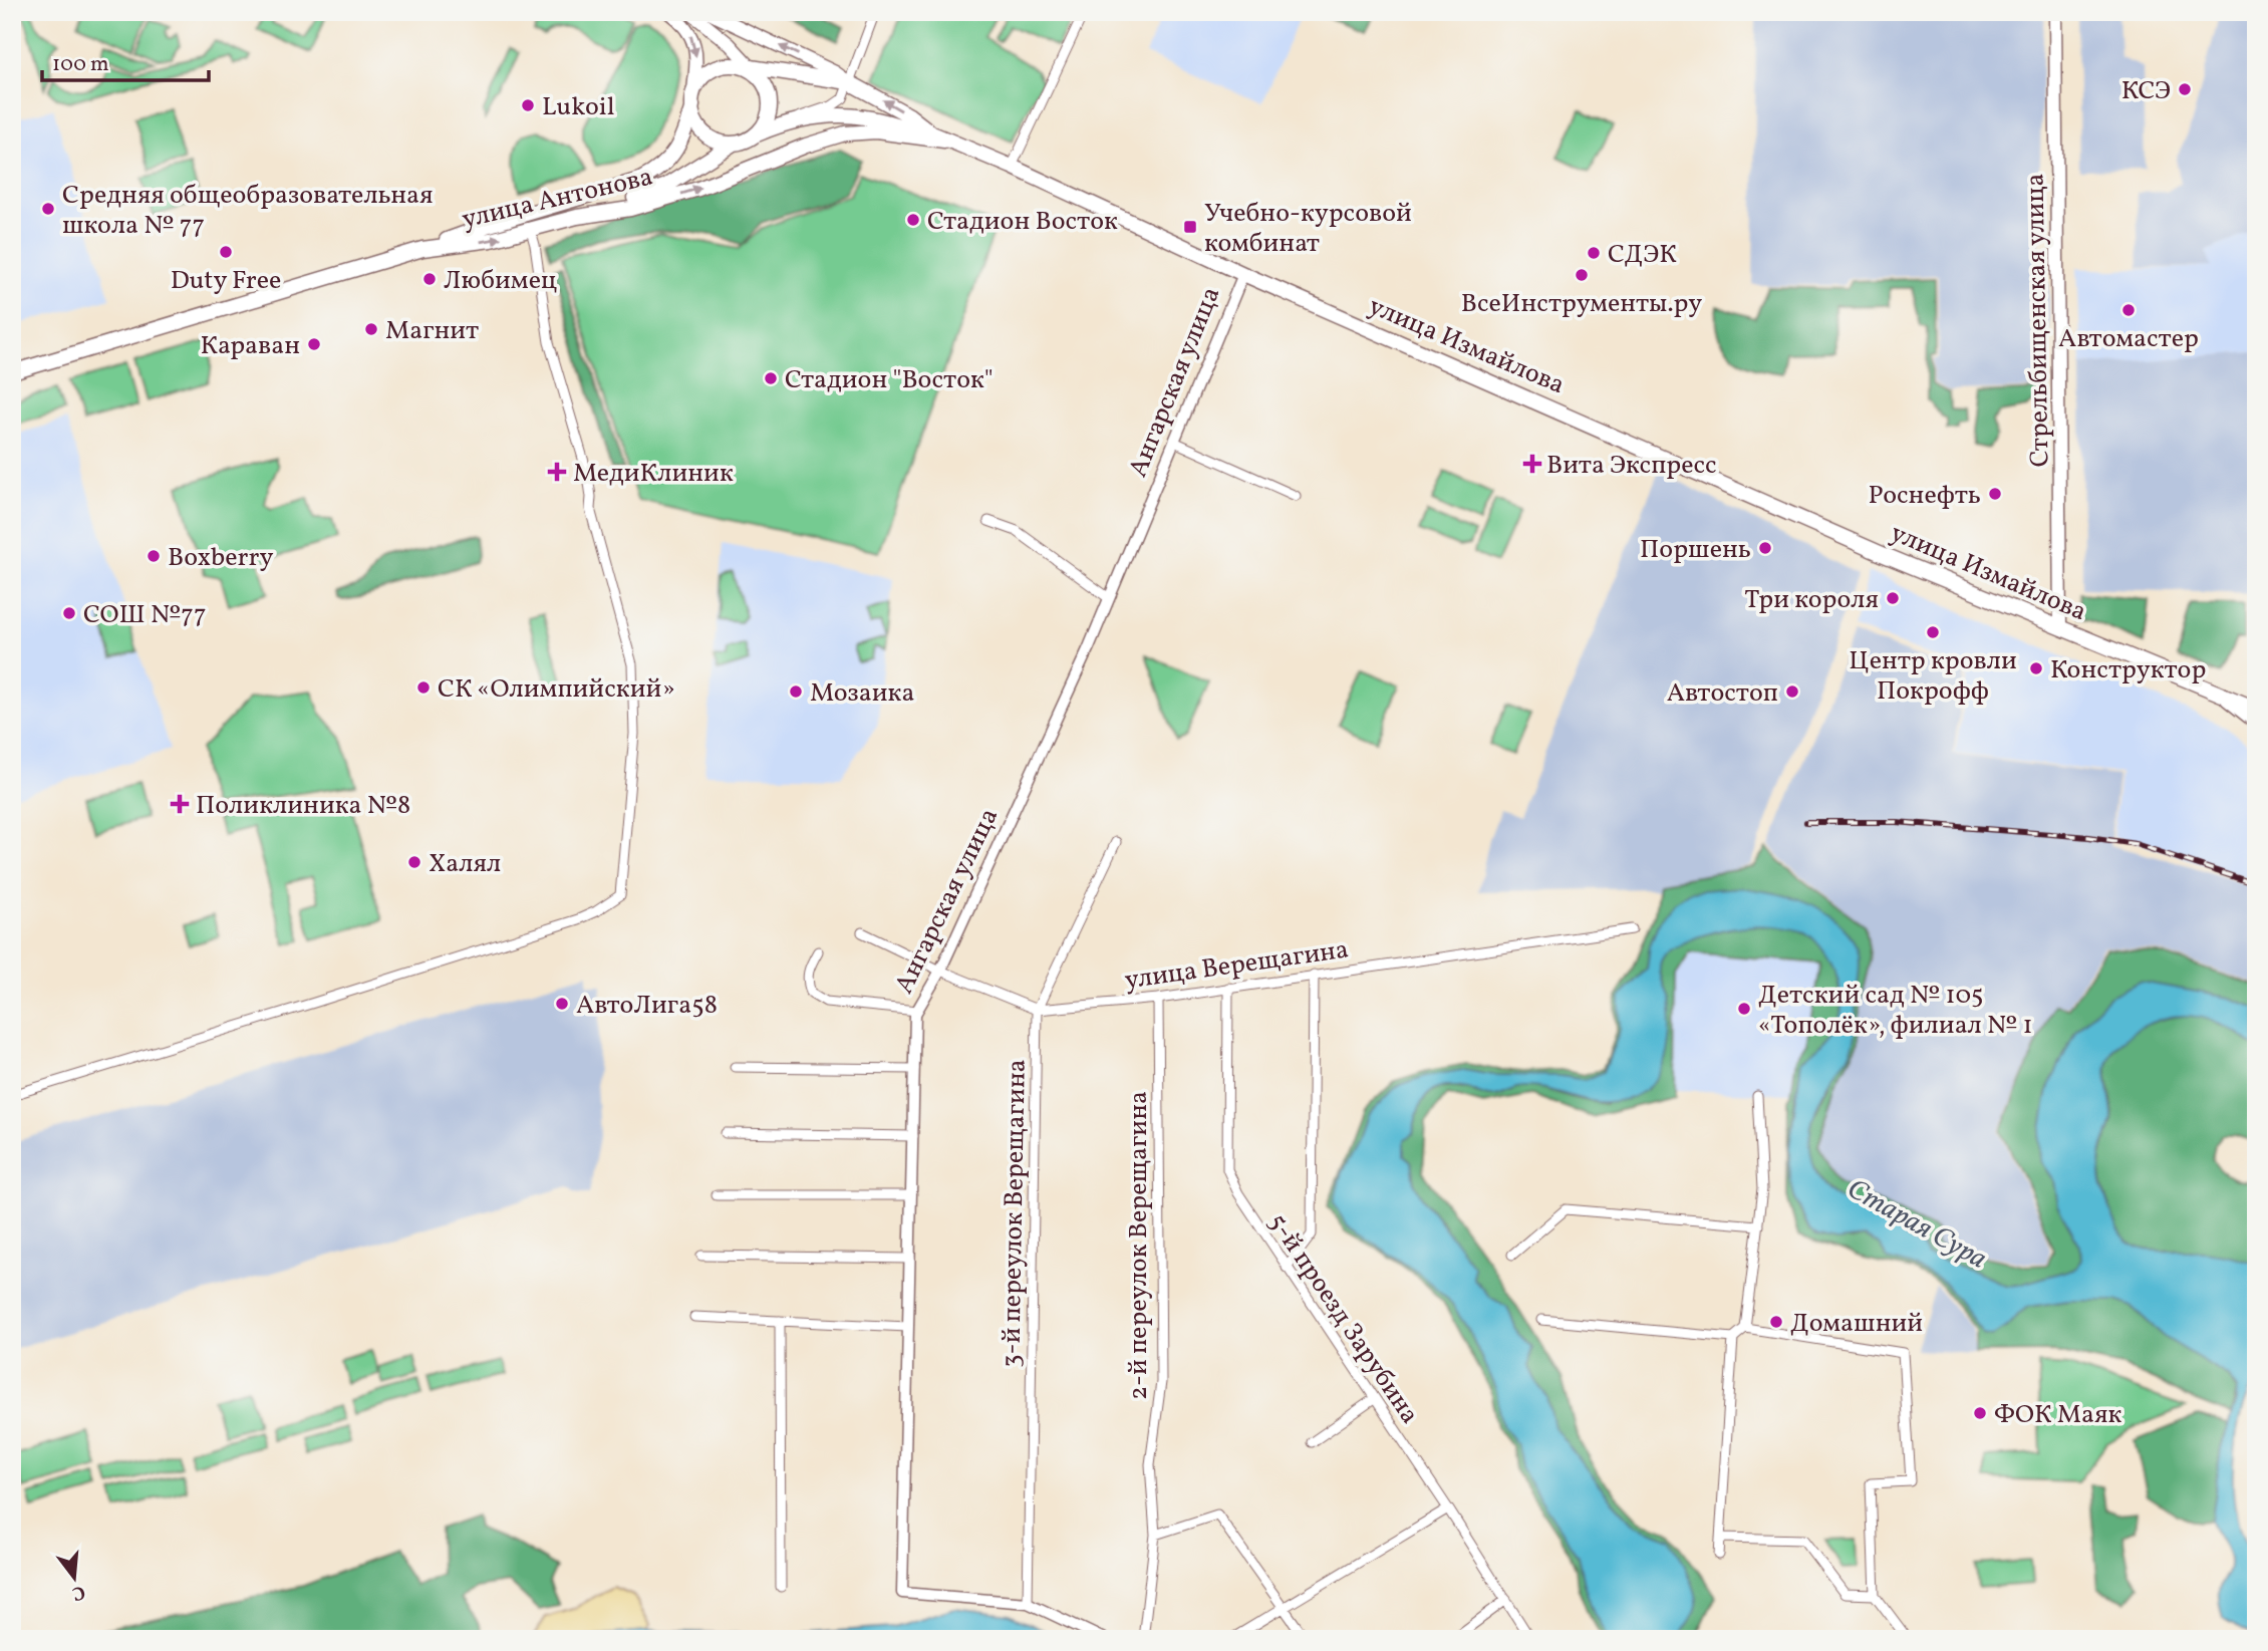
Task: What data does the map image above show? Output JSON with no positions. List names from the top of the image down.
{
  "streets": {
    "main road": ["улица Антонова", "Стрельбищенская улица", "улица Измайлова"],
    "street": [
      "Ангарская улица",
      "улица Верещагина",
      "3-й переулок Верещагина",
      "2-й переулок Верещагина",
      "5-й проезд Зарубина"
    ]
  },
  "crossings": [
    ["улица Антонова", "улица Измайлова"],
    ["Стрельбищенская улица", "улица Измайлова"],
    ["улица Измайлова", "Ангарская улица"],
    ["Ангарская улица", "улица Верещагина"],
    ["Ангарская улица", "3-й переулок Верещагина"],
    ["улица Верещагина", "3-й переулок Верещагина"],
    ["улица Верещагина", "2-й переулок Верещагина"],
    ["улица Верещагина", "5-й проезд Зарубина"]
  ],
  "water": ["Старая Сура"],
  "places": {
    "other": [
      "КСЭ",
      "Lukoil",
      "Средняя общеобразовательная школа № 77",
      "Стадион Восток",
      "Duty Free",
      "СДЭК",
      "ВсеИнструменты.ру",
      "Любимец",
      "Автомастер",
      "Магнит",
      "Караван",
      "Стадион \"Восток\"",
      "Роснефть",
      "Поршень",
      "Boxberry",
      "Три короля",
      "СОШ №77",
      "Центр кровли Покрофф",
      "Конструктор",
      "СК «Олимпийский»",
      "Мозаика",
      "Автостоп",
      "Халял",
      "АвтоЛига58",
      "Детский сад № 105 «Тополёк», филиал № 1",
      "Домашний",
      "ФОК Маяк"
    ],
    "transit": ["Учебно-курсовой комбинат"],
    "health": ["Вита Экспресс", "МедиКлиник", "Поликлиника №8"]
  },
  "scale_bar": "100 m",
  "north": "bottom"
}
